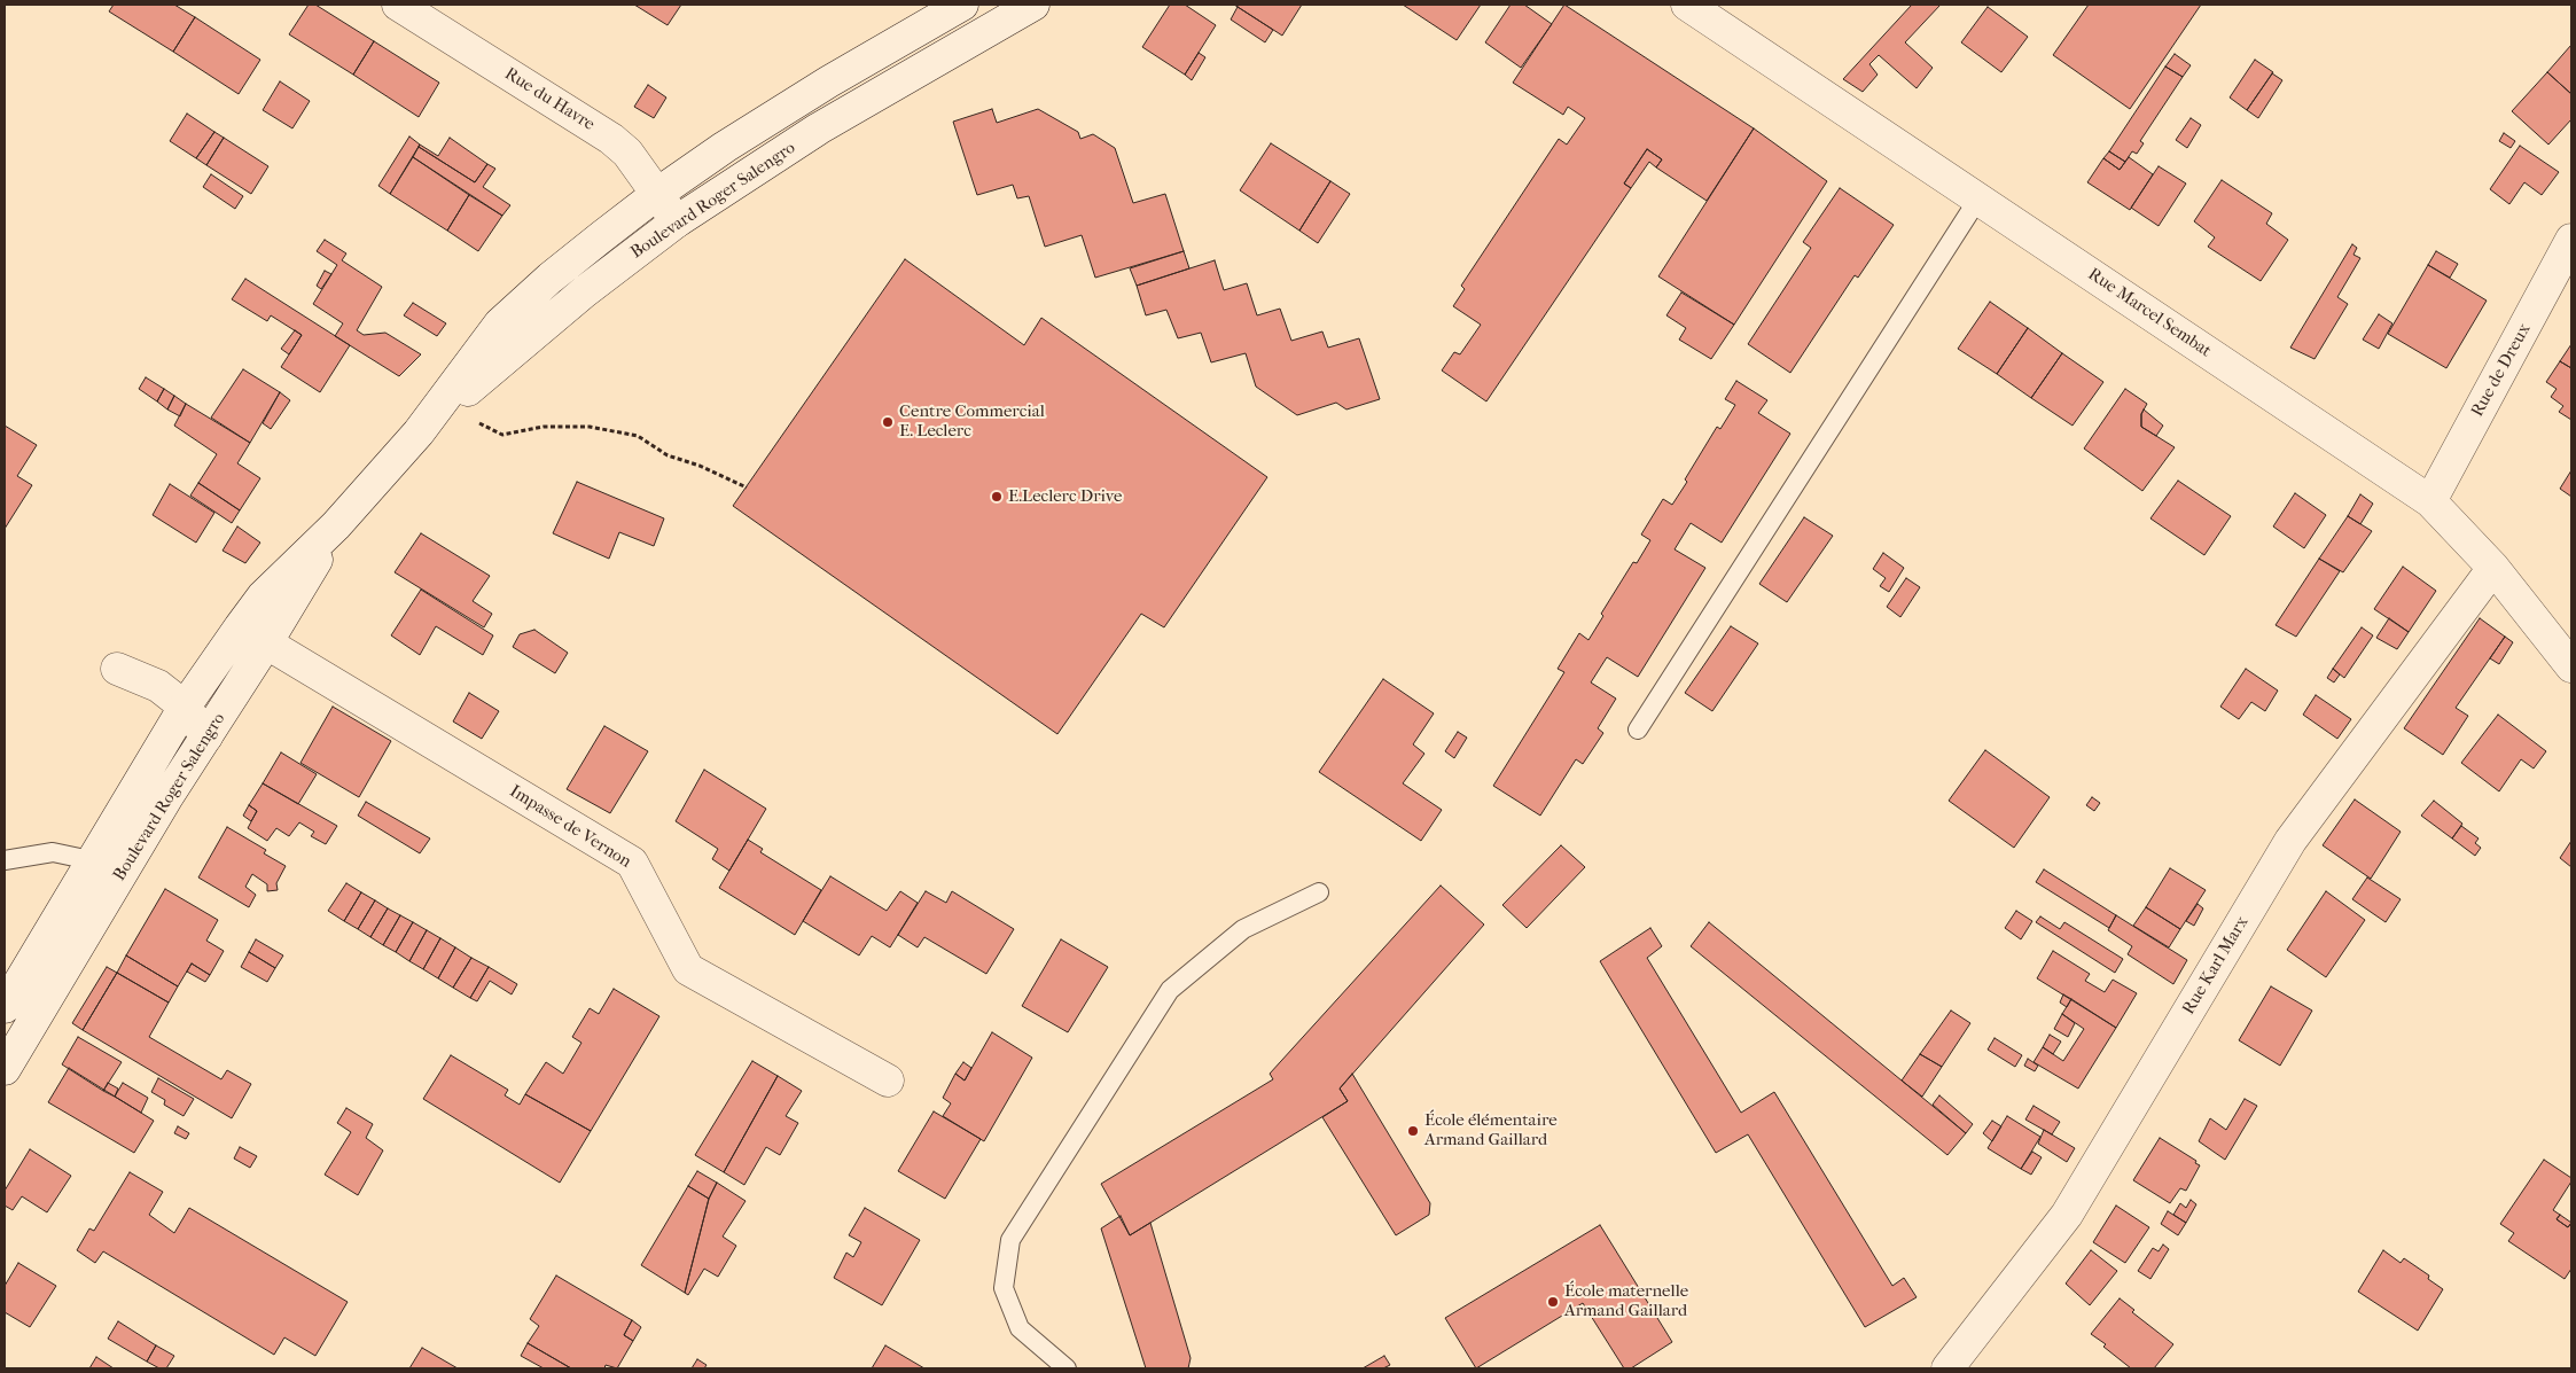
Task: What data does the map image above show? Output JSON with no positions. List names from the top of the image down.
{
  "streets": {
    "street": [
      "Rue du Havre",
      "Boulevard Roger Salengro",
      "Rue Marcel Sembat",
      "Rue de Dreux",
      "Impasse de Vernon",
      "Rue Karl Marx"
    ]
  },
  "crossings": [
    ["Rue du Havre", "Boulevard Roger Salengro"],
    ["Boulevard Roger Salengro", "Impasse de Vernon"],
    ["Rue Marcel Sembat", "Rue de Dreux"],
    ["Rue Marcel Sembat", "Rue Karl Marx"]
  ],
  "places": [
    "Centre Commercial E. Leclerc",
    "E.Leclerc Drive",
    "École élémentaire Armand Gaillard",
    "École maternelle Armand Gaillard"
  ]
}
